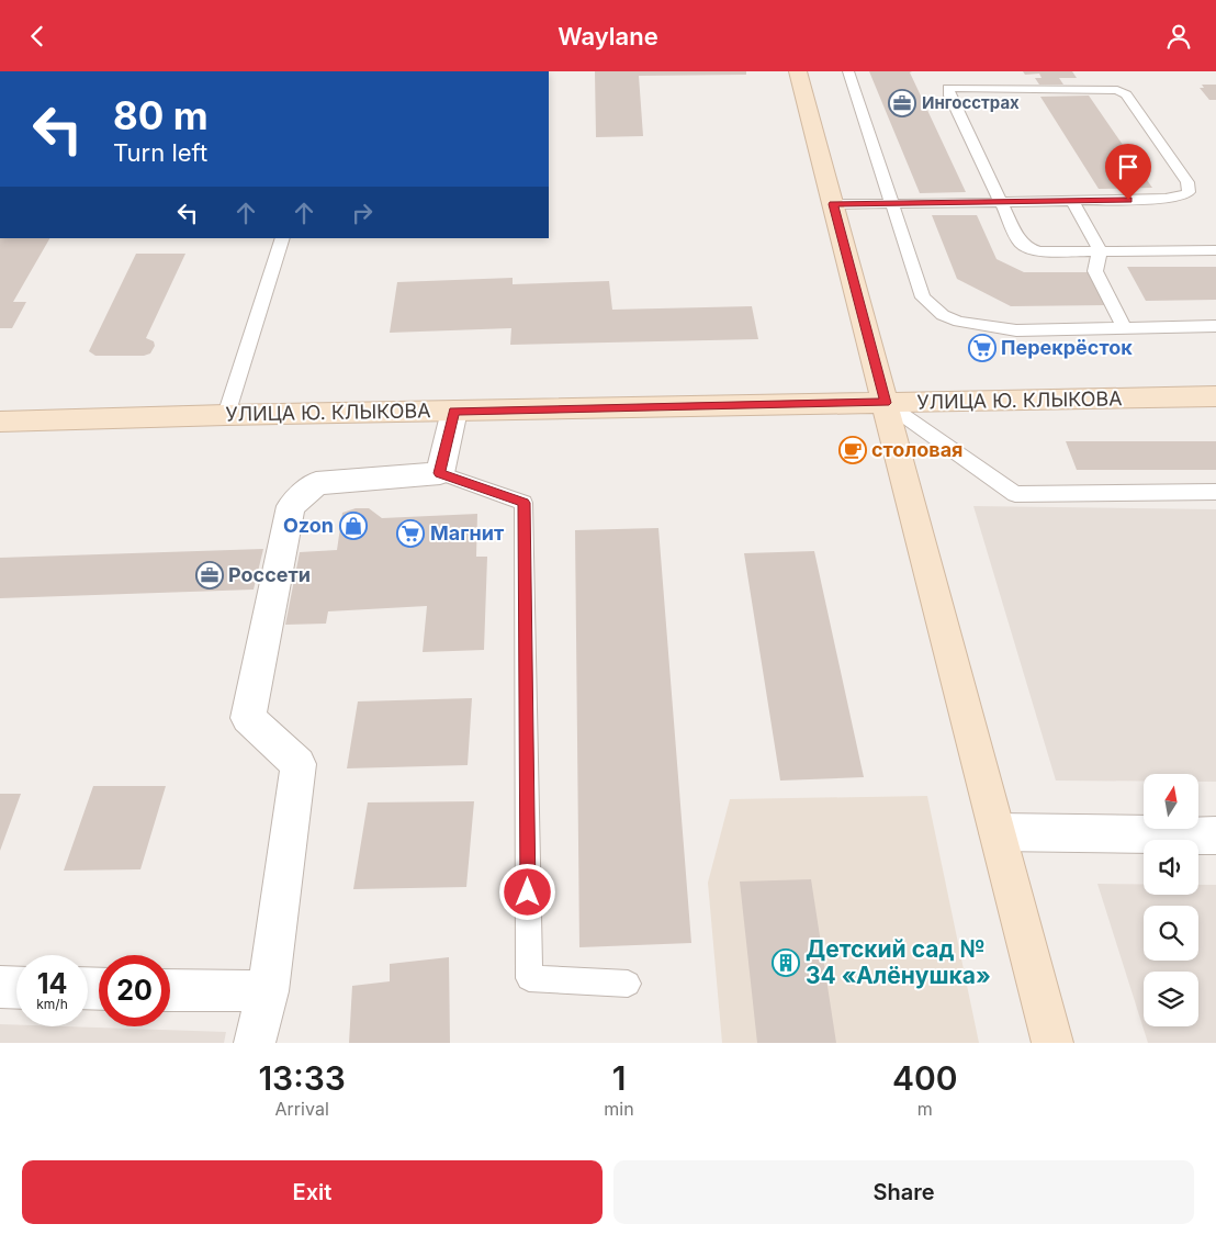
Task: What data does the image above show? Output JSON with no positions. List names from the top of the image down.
{
  "streets": {
    "main road": ["УЛИЦА Ю. КЛЫКОВА"]
  },
  "places": {
    "office": ["Ингосстрах", "Россети"],
    "supermarket": ["Перекрёсток", "Магнит"],
    "cafe": ["столовая"],
    "shop": ["Ozon"],
    "building": ["Детский сад № 34 «Алёнушка»"]
  },
  "north": "top",
  "page": {
    "header": "Waylane",
    "turn": ["80 m", "Turn left"],
    "speed": "14 km/h",
    "limit": "20",
    "eta": [
      "13:33",
      "Arrival",
      "1",
      "min",
      "400",
      "m"
    ],
    "buttons": ["Exit", "Share"]
  }
}
